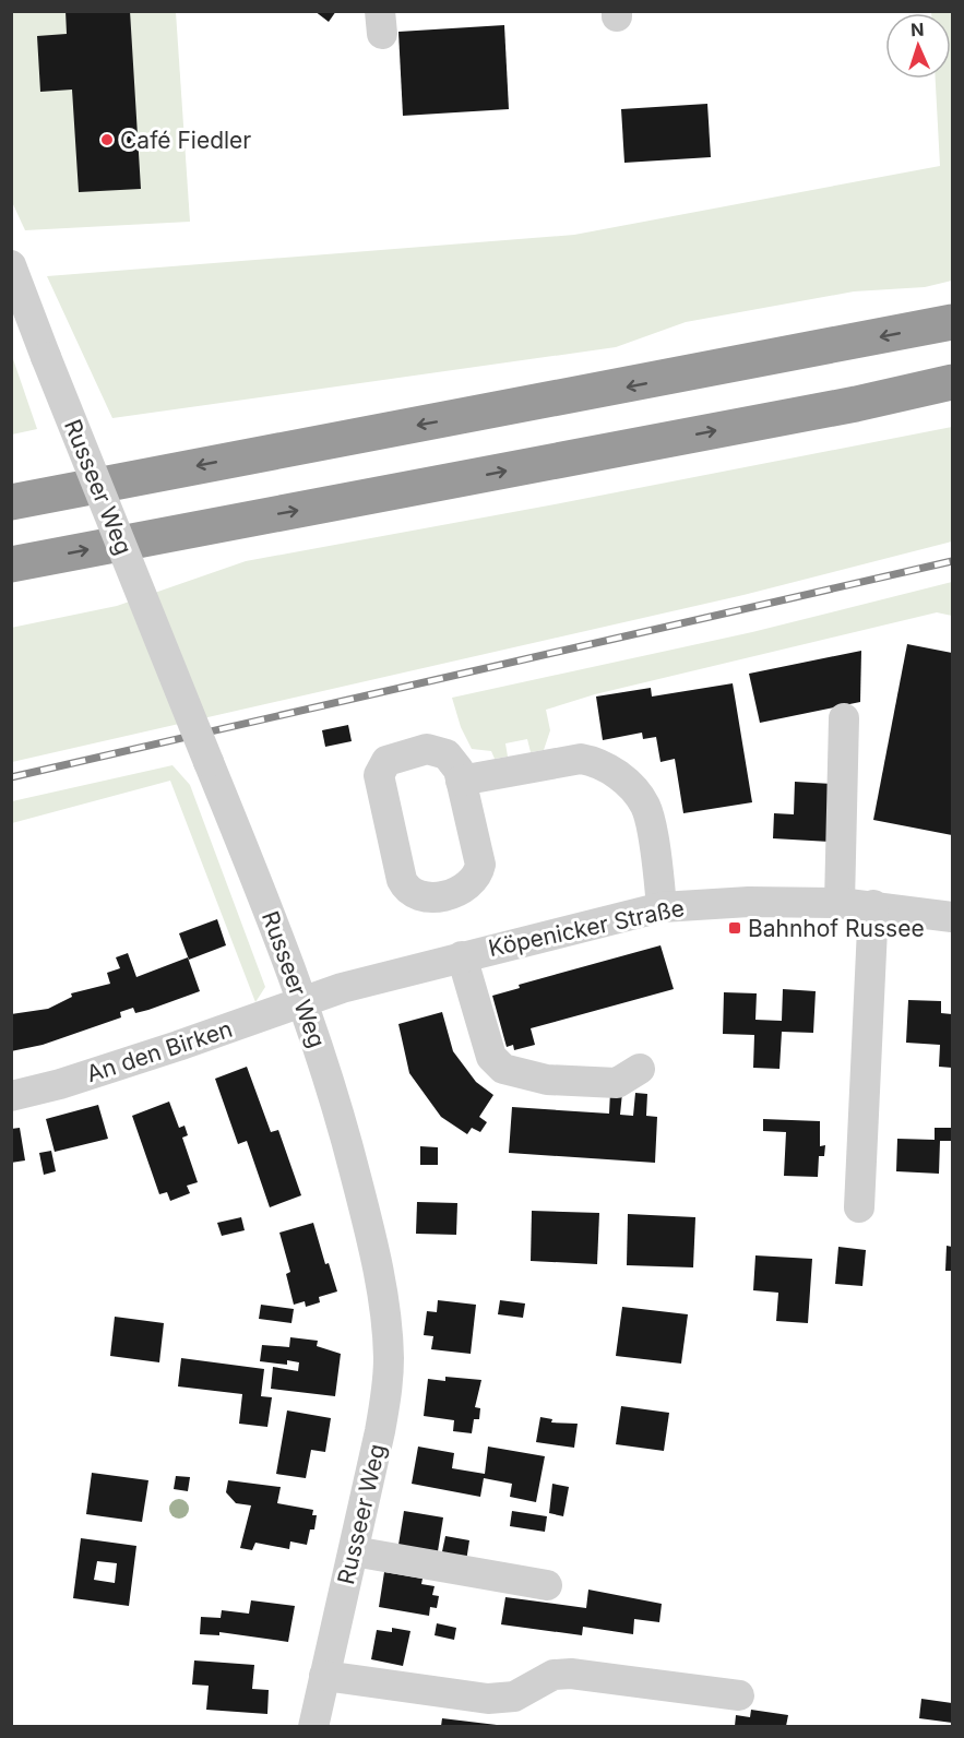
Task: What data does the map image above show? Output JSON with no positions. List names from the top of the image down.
{
  "streets": {
    "street": ["Russeer Weg", "Köpenicker Straße", "An den Birken"]
  },
  "crossings": [
    ["Russeer Weg", "Köpenicker Straße"],
    ["Russeer Weg", "An den Birken"],
    ["Köpenicker Straße", "An den Birken"]
  ],
  "places": {
    "other": ["Café Fiedler"],
    "transit": ["Bahnhof Russee"]
  },
  "north": "top"
}
